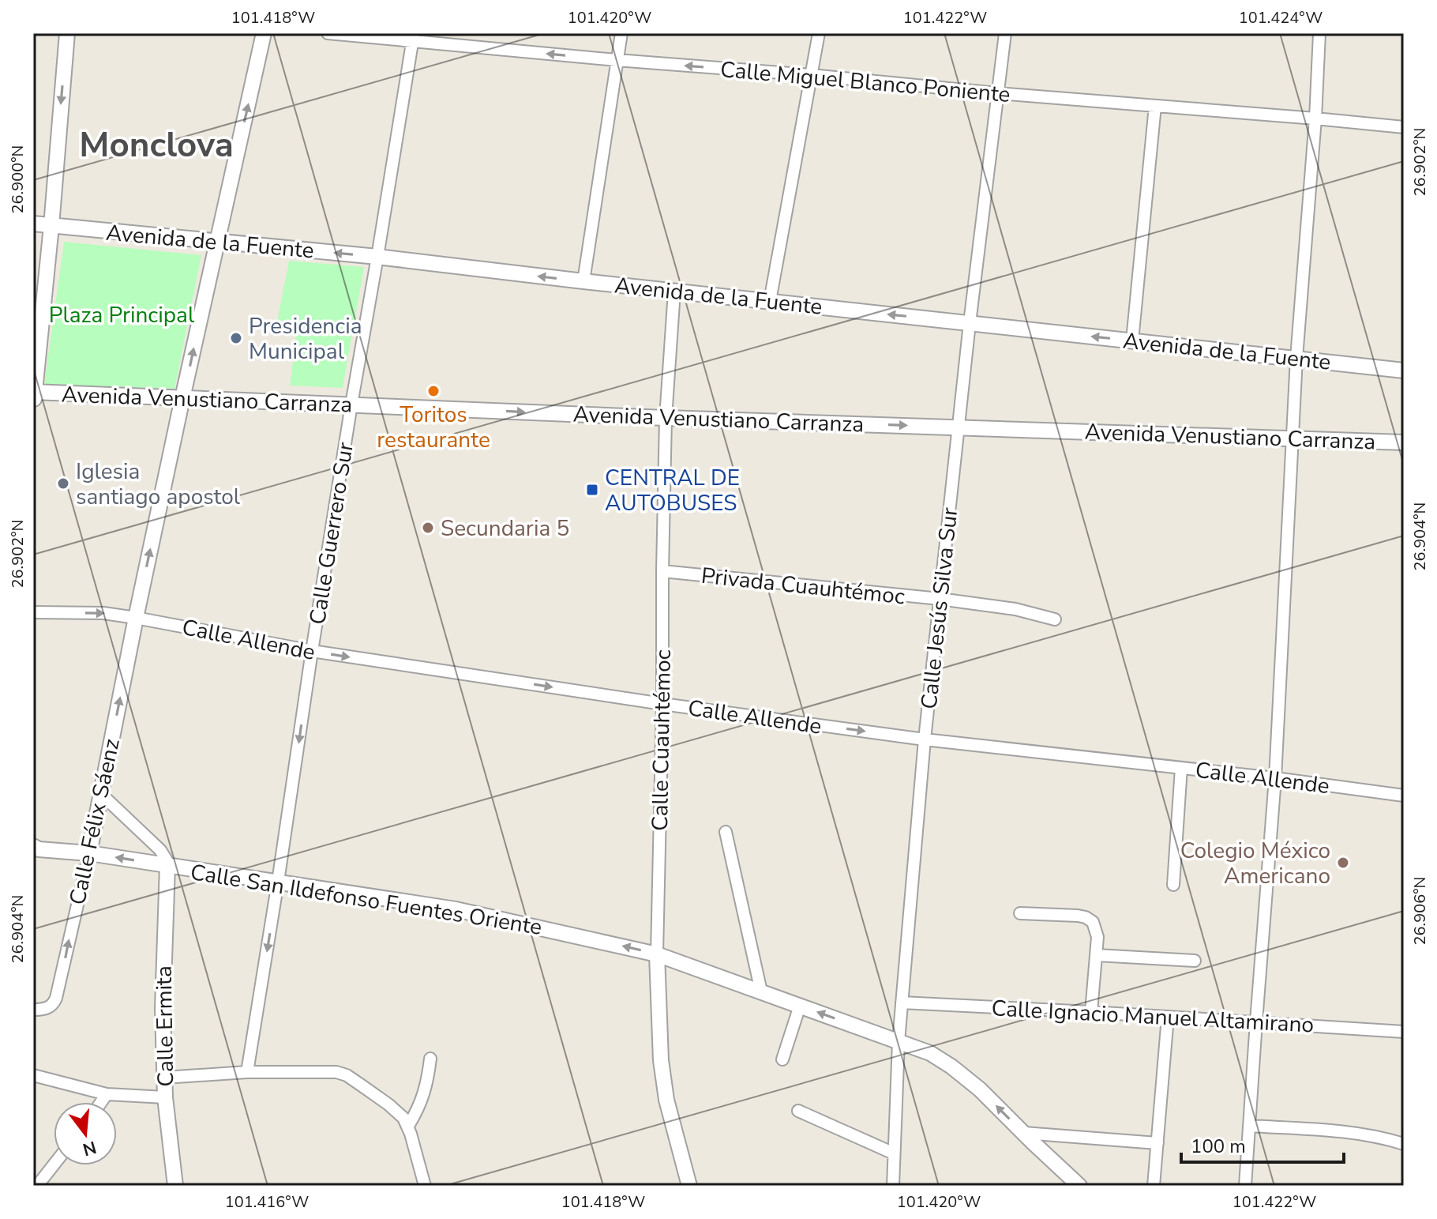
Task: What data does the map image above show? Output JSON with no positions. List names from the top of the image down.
{
  "streets": {
    "street": [
      "Calle Miguel Blanco Poniente",
      "Avenida de la Fuente",
      "Avenida Venustiano Carranza",
      "Calle Guerrero Sur",
      "Privada Cuauhtémoc",
      "Calle Jesús Silva Sur",
      "Calle Allende",
      "Calle Cuauhtémoc",
      "Calle Félix Sáenz",
      "Calle San Ildefonso Fuentes Oriente",
      "Calle Ignacio Manuel Altamirano",
      "Calle Ermita"
    ]
  },
  "crossings": [
    ["Calle Miguel Blanco Poniente", "Calle Guerrero Sur"],
    ["Calle Miguel Blanco Poniente", "Calle Jesús Silva Sur"],
    ["Avenida de la Fuente", "Calle Guerrero Sur"],
    ["Avenida de la Fuente", "Calle Jesús Silva Sur"],
    ["Avenida de la Fuente", "Calle Cuauhtémoc"],
    ["Avenida de la Fuente", "Calle Félix Sáenz"],
    ["Avenida Venustiano Carranza", "Calle Guerrero Sur"],
    ["Avenida Venustiano Carranza", "Calle Jesús Silva Sur"],
    ["Avenida Venustiano Carranza", "Calle Cuauhtémoc"],
    ["Avenida Venustiano Carranza", "Calle Félix Sáenz"],
    ["Calle Guerrero Sur", "Calle Allende"],
    ["Calle Guerrero Sur", "Calle San Ildefonso Fuentes Oriente"],
    ["Privada Cuauhtémoc", "Calle Jesús Silva Sur"],
    ["Privada Cuauhtémoc", "Calle Cuauhtémoc"],
    ["Calle Jesús Silva Sur", "Calle Allende"],
    ["Calle Jesús Silva Sur", "Calle San Ildefonso Fuentes Oriente"],
    ["Calle Jesús Silva Sur", "Calle Ignacio Manuel Altamirano"],
    ["Calle Allende", "Calle Cuauhtémoc"],
    ["Calle Allende", "Calle Félix Sáenz"],
    ["Calle Cuauhtémoc", "Calle San Ildefonso Fuentes Oriente"],
    ["Calle Félix Sáenz", "Calle San Ildefonso Fuentes Oriente"],
    ["Calle San Ildefonso Fuentes Oriente", "Calle Ermita"]
  ],
  "one_way": [
    "Calle Miguel Blanco Poniente",
    "Avenida de la Fuente",
    "Avenida Venustiano Carranza",
    "Calle Guerrero Sur",
    "Calle Allende",
    "Calle Félix Sáenz",
    "Calle San Ildefonso Fuentes Oriente"
  ],
  "districts": ["Monclova"],
  "parks": ["Plaza Principal"],
  "places": {
    "other": [
      "Presidencia Municipal",
      "Toritos restaurante",
      "Iglesia santiago apostol",
      "Secundaria 5",
      "Colegio México Americano"
    ],
    "transit": ["CENTRAL DE AUTOBUSES"]
  },
  "scale_bar": "100 m",
  "north": "bottom",
  "coordinates": [
    "101.418°W",
    "101.420°W",
    "101.422°W",
    "101.424°W",
    "26.902°N",
    "26.900°N",
    "26.904°N",
    "26.906°N",
    "101.416°W"
  ]
}
